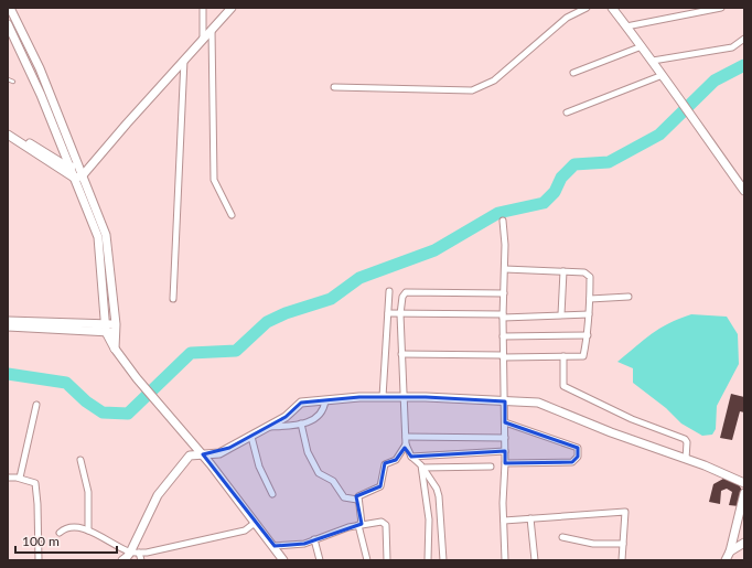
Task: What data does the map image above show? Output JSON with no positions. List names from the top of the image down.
{
  "scale_bar": "100 m"
}
